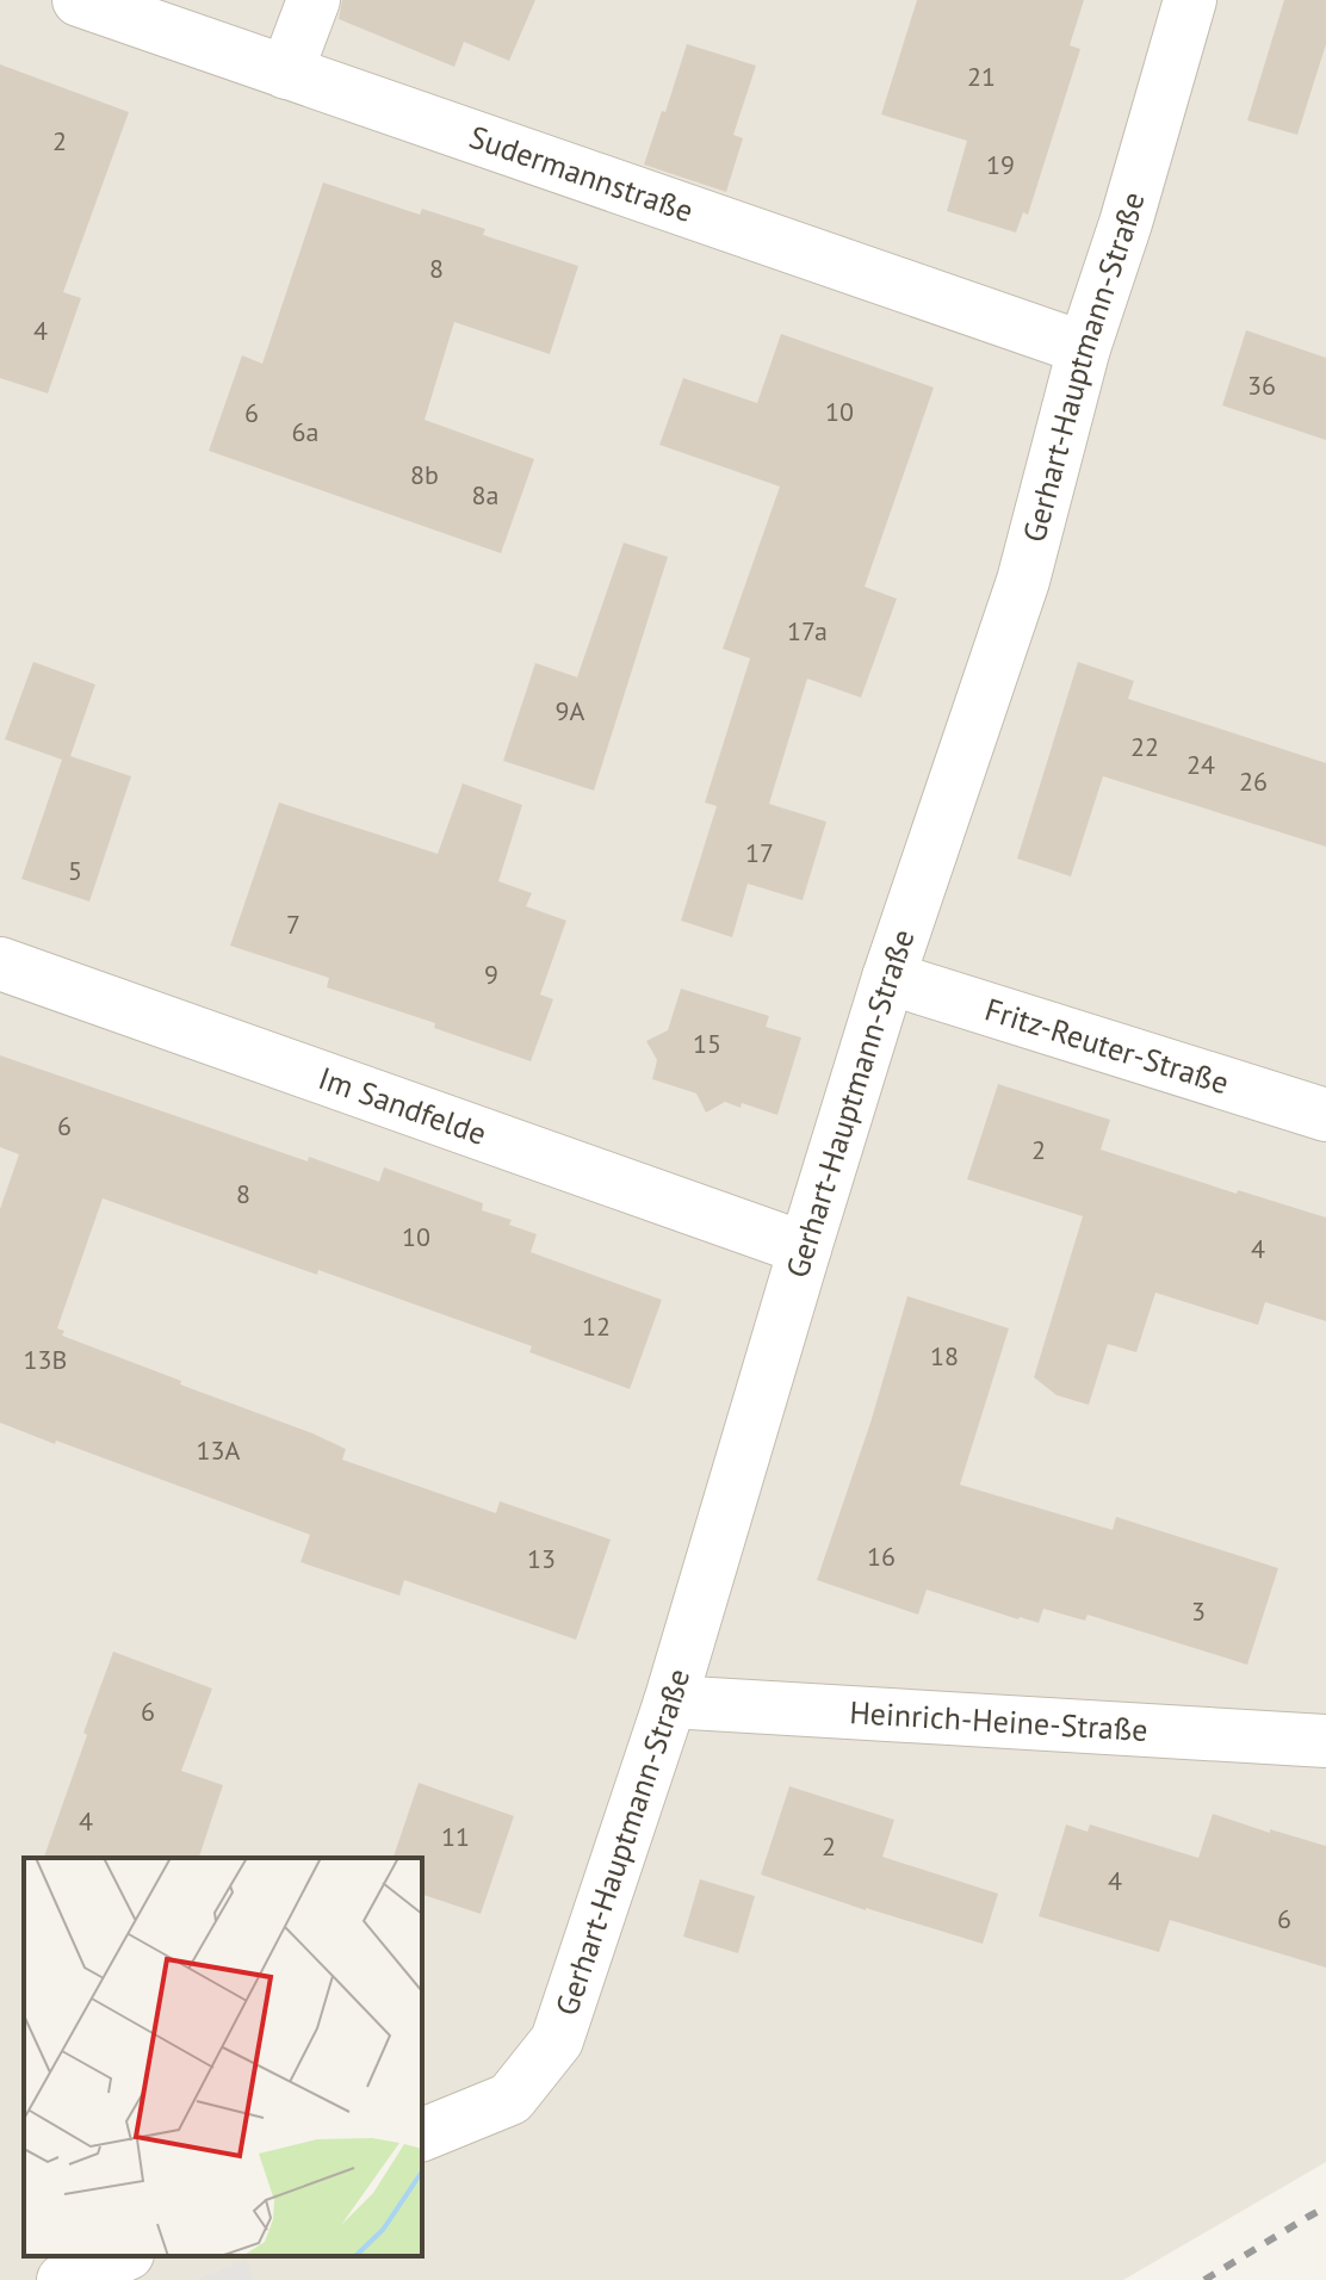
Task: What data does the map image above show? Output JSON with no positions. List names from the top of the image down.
{
  "streets": {
    "street": [
      "Sudermannstraße",
      "Gerhart-Hauptmann-Straße",
      "Fritz-Reuter-Straße",
      "Im Sandfelde",
      "Heinrich-Heine-Straße"
    ]
  },
  "crossings": [
    ["Sudermannstraße", "Gerhart-Hauptmann-Straße"],
    ["Gerhart-Hauptmann-Straße", "Fritz-Reuter-Straße"],
    ["Gerhart-Hauptmann-Straße", "Im Sandfelde"],
    ["Gerhart-Hauptmann-Straße", "Heinrich-Heine-Straße"]
  ],
  "house_numbers": [
    "21",
    "2",
    "19",
    "8",
    "4",
    "36",
    "10",
    "6",
    "6a",
    "8b",
    "8a",
    "17a",
    "9A",
    "22",
    "24",
    "26",
    "17",
    "5",
    "7",
    "9",
    "15",
    "6",
    "2",
    "8",
    "10",
    "4",
    "12",
    "18",
    "13B",
    "13A",
    "16",
    "13",
    "3",
    "6",
    "4",
    "11",
    "2",
    "4",
    "6"
  ]
}
